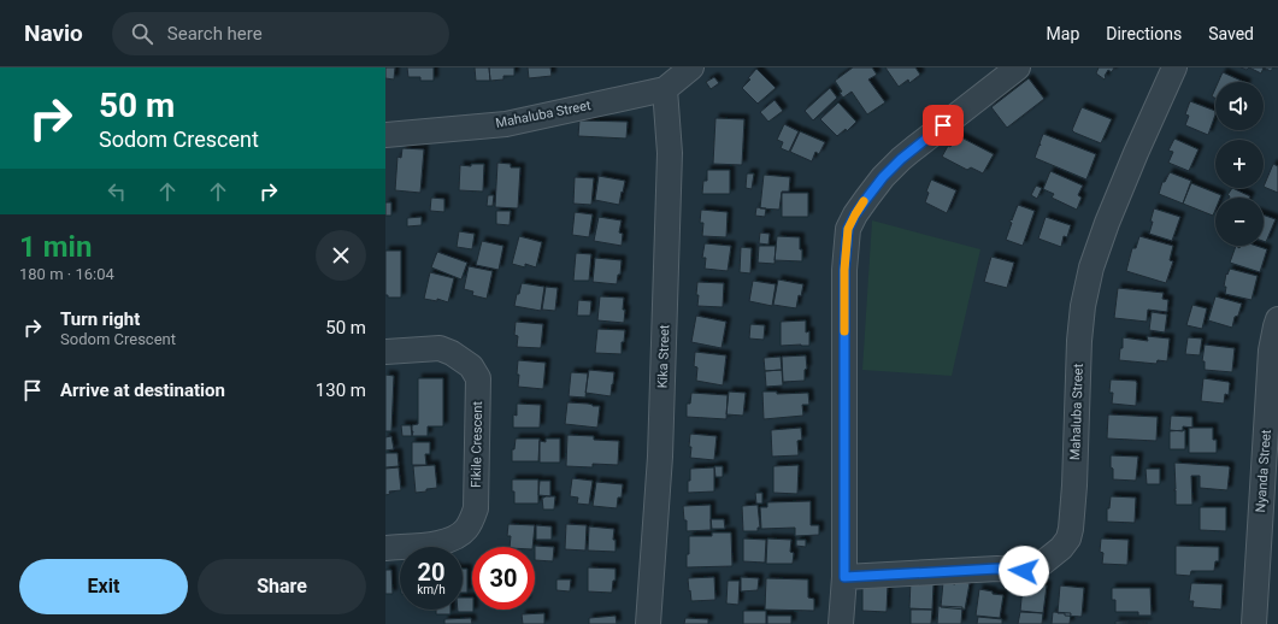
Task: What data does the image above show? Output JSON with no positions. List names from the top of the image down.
{
  "streets": {
    "street": [
      "Mahaluba Street",
      "Kika Street",
      "Fikile Crescent",
      "Nyanda Street"
    ]
  },
  "crossings": [
    ["Mahaluba Street", "Kika Street"]
  ],
  "page": {
    "header": "Navio",
    "search": "Search here",
    "nav": ["Map", "Directions", "Saved"],
    "turn": ["50 m", "Sodom Crescent"],
    "map_buttons": ["+", "−"],
    "heading": ["1 min", "180 m · 16:04"],
    "list": [
      {
        "name": "Turn right",
        "note": "Sodom Crescent",
        "value": "50 m"
      },
      {
        "name": "Arrive at destination",
        "value": "130 m"
      }
    ],
    "speed": "20 km/h",
    "limit": "30",
    "buttons": ["Exit", "Share"]
  }
}
